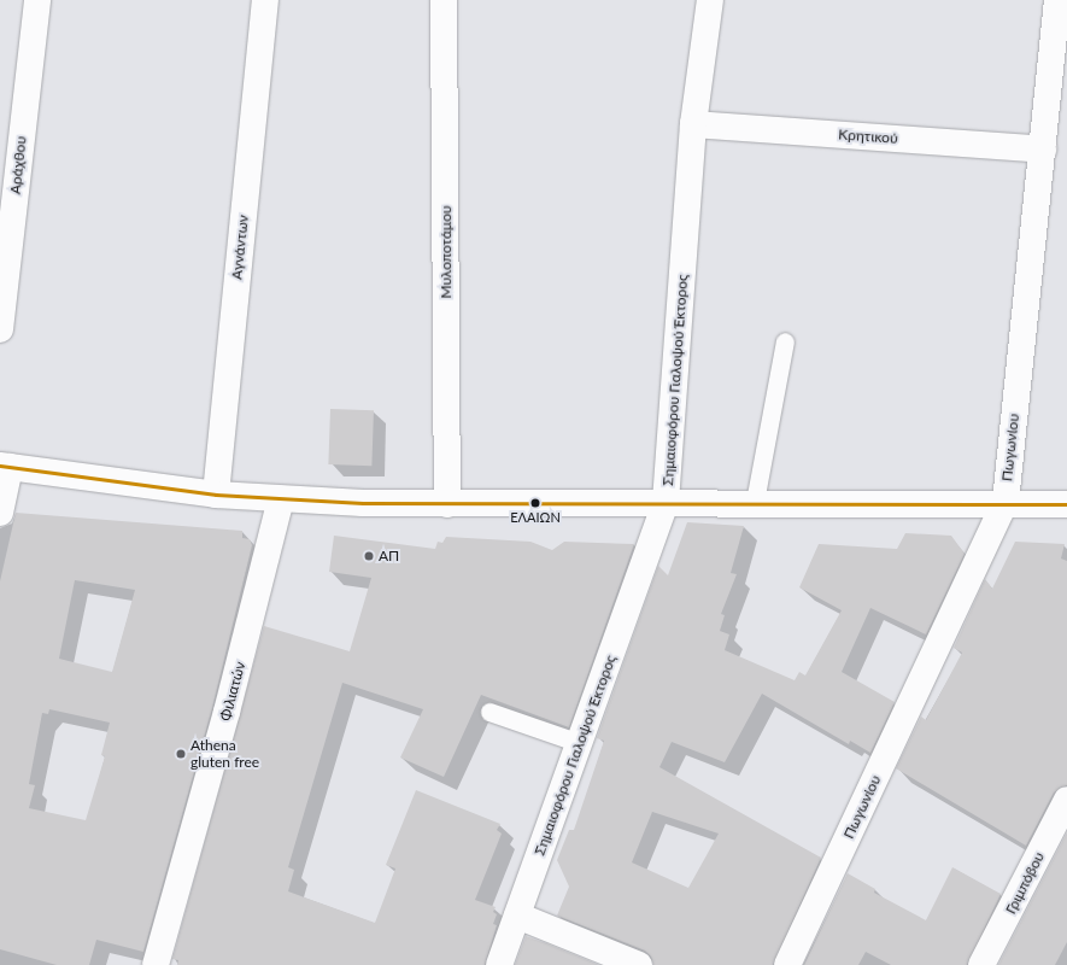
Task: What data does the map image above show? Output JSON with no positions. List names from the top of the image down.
{
  "streets": {
    "street": [
      "Κρητικού",
      "Αράχθου",
      "Αγνάντων",
      "Μυλοποτάμου",
      "Σημαιοφόρου Γιαλοψού Έκτορος",
      "Πωγωνίου",
      "Φιλιατών",
      "Γριμπόβου"
    ]
  },
  "crossings": [
    ["Κρητικού", "Σημαιοφόρου Γιαλοψού Έκτορος"],
    ["Κρητικού", "Πωγωνίου"]
  ],
  "places": ["ΕΛΑΙΏΝ", "ΑΠ", "Athena gluten free"]
}
